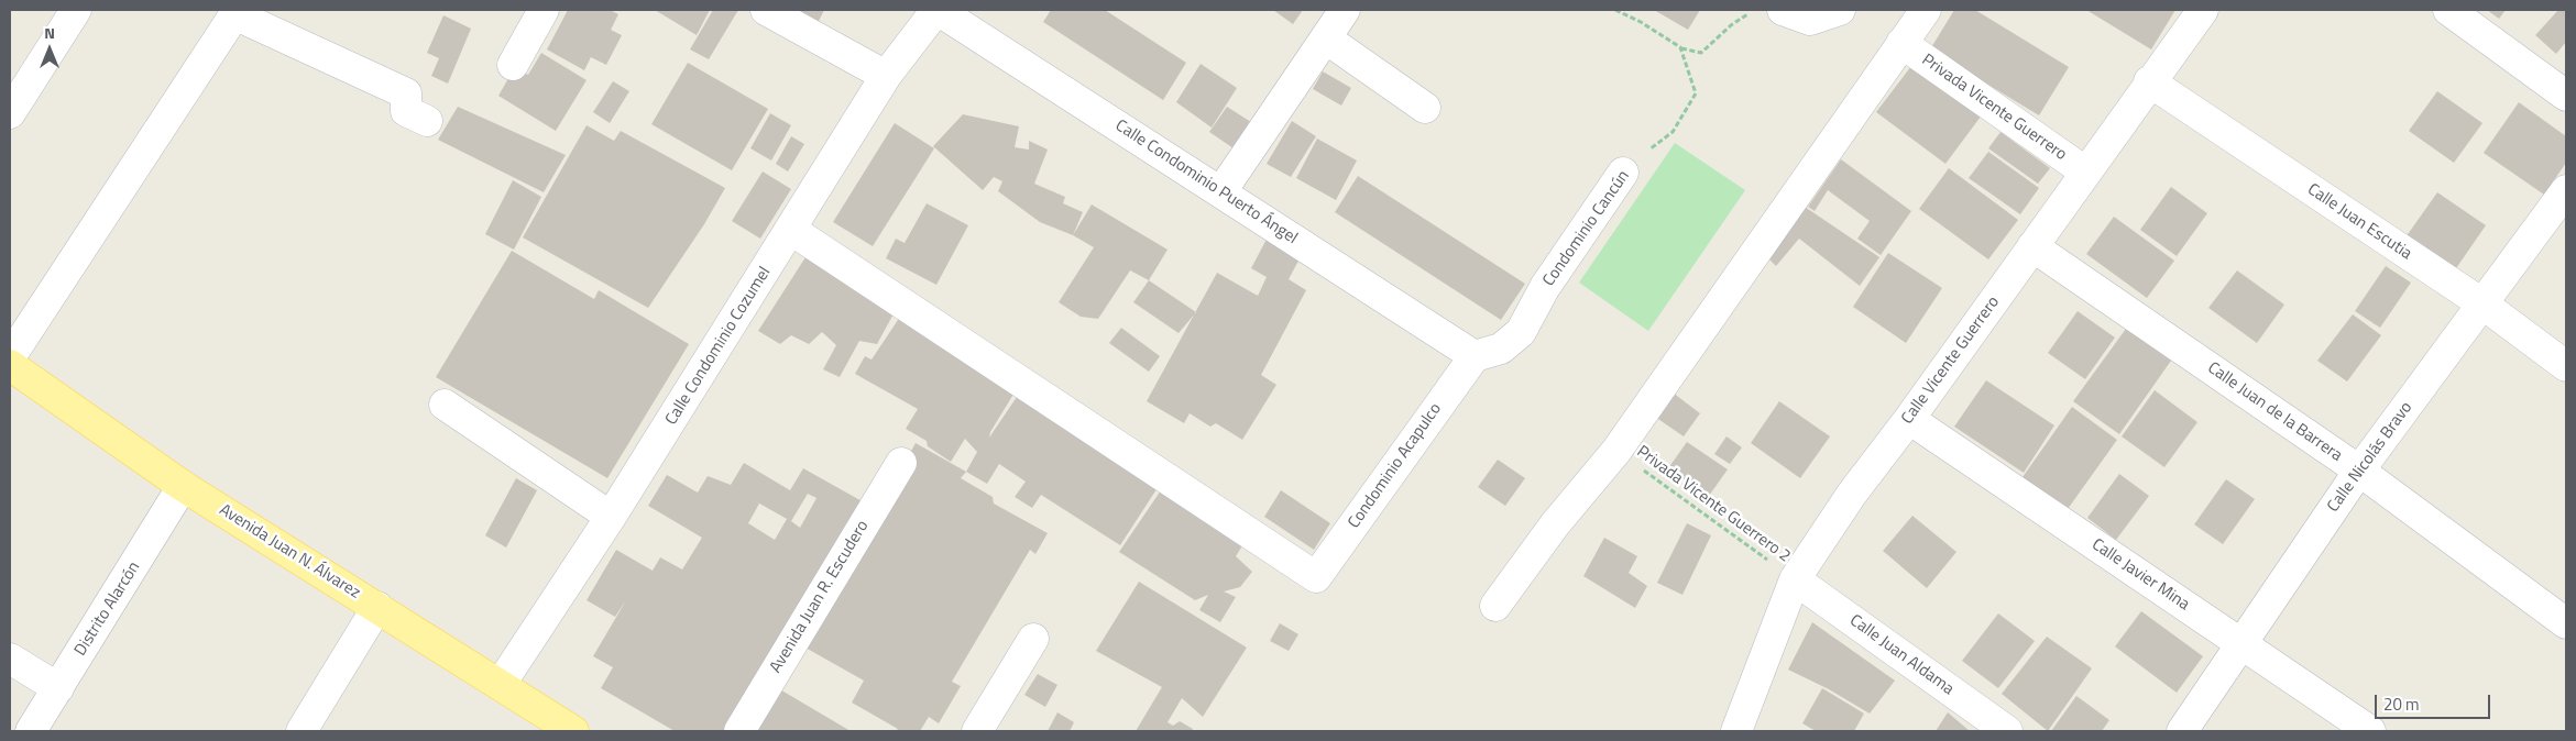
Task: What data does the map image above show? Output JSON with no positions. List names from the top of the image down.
{
  "streets": {
    "main road": ["Avenida Juan N. Álvarez"],
    "street": [
      "Privada Vicente Guerrero",
      "Calle Condominio Puerto Ángel",
      "Calle Juan Escutia",
      "Condominio Cancún",
      "Calle Condominio Cozumel",
      "Calle Vicente Guerrero",
      "Calle Juan de la Barrera",
      "Calle Nicolás Bravo",
      "Condominio Acapulco",
      "Calle Javier Mina",
      "Avenida Juan R. Escudero",
      "Distrito Alarcón",
      "Calle Juan Aldama"
    ],
    "path": ["Privada Vicente Guerrero 2"]
  },
  "crossings": [
    ["Privada Vicente Guerrero", "Calle Vicente Guerrero"],
    ["Calle Condominio Puerto Ángel", "Condominio Cancún"],
    ["Calle Condominio Puerto Ángel", "Calle Condominio Cozumel"],
    ["Calle Condominio Puerto Ángel", "Condominio Acapulco"],
    ["Calle Juan Escutia", "Calle Vicente Guerrero"],
    ["Calle Juan Escutia", "Calle Nicolás Bravo"],
    ["Condominio Cancún", "Condominio Acapulco"],
    ["Calle Condominio Cozumel", "Condominio Acapulco"],
    ["Calle Condominio Cozumel", "Avenida Juan N. Álvarez"],
    ["Calle Vicente Guerrero", "Calle Juan de la Barrera"],
    ["Calle Vicente Guerrero", "Privada Vicente Guerrero 2"],
    ["Calle Vicente Guerrero", "Calle Javier Mina"],
    ["Calle Vicente Guerrero", "Calle Juan Aldama"],
    ["Calle Juan de la Barrera", "Calle Nicolás Bravo"],
    ["Calle Nicolás Bravo", "Calle Javier Mina"],
    ["Privada Vicente Guerrero 2", "Calle Juan Aldama"],
    ["Avenida Juan N. Álvarez", "Distrito Alarcón"]
  ],
  "scale_bar": "20 m",
  "north": "top"
}
